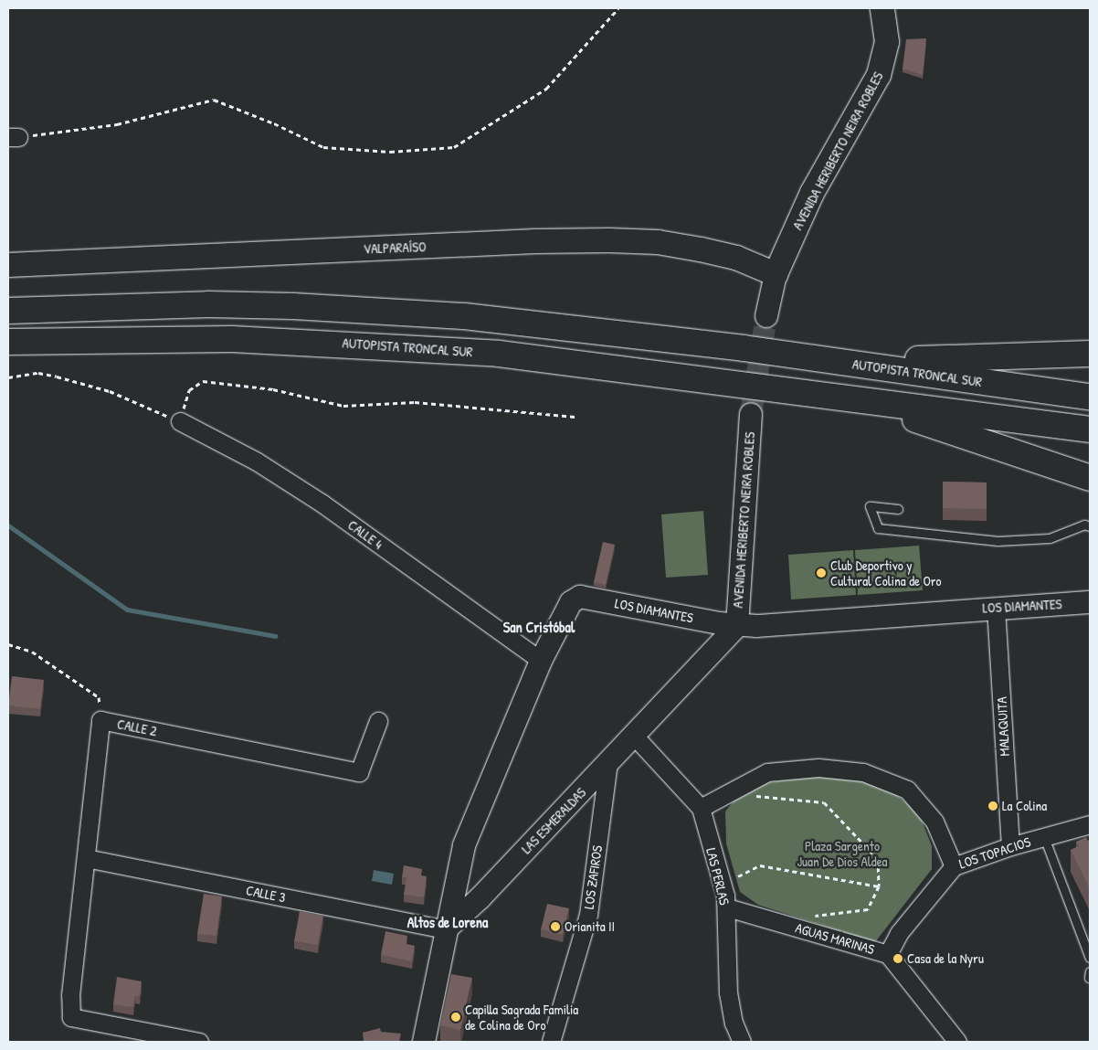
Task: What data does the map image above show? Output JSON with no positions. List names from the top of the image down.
{
  "streets": {
    "highway": ["AUTOPISTA TRONCAL SUR"],
    "main road": ["AVENIDA HERIBERTO NEIRA ROBLES", "VALPARAÍSO"],
    "street": [
      "CALLE 4",
      "LOS DIAMANTES",
      "MALAQUITA",
      "CALLE 2",
      "LAS ESMERALDAS",
      "LOS TOPACIOS",
      "LAS PERLAS",
      "LOS ZAFIROS",
      "CALLE 3",
      "AGUAS MARINAS"
    ]
  },
  "crossings": [
    ["AVENIDA HERIBERTO NEIRA ROBLES", "VALPARAÍSO"],
    ["AVENIDA HERIBERTO NEIRA ROBLES", "LOS DIAMANTES"],
    ["AVENIDA HERIBERTO NEIRA ROBLES", "LAS ESMERALDAS"],
    ["CALLE 4", "LOS DIAMANTES"],
    ["LOS DIAMANTES", "MALAQUITA"],
    ["LOS DIAMANTES", "LAS ESMERALDAS"],
    ["LOS DIAMANTES", "CALLE 3"],
    ["MALAQUITA", "LOS TOPACIOS"],
    ["CALLE 2", "CALLE 3"],
    ["LAS ESMERALDAS", "LAS PERLAS"],
    ["LAS ESMERALDAS", "LOS ZAFIROS"],
    ["LAS ESMERALDAS", "CALLE 3"],
    ["LOS TOPACIOS", "AGUAS MARINAS"],
    ["LAS PERLAS", "AGUAS MARINAS"]
  ],
  "districts": ["San Cristóbal", "Altos de Lorena"],
  "parks": ["Plaza Sargento Juan De Dios Aldea"],
  "places": [
    "Club Deportivo y Cultural Colina de Oro",
    "La Colina",
    "Orianita II",
    "Casa de la Nyru",
    "Capilla Sagrada Familia de Colina de Oro"
  ]
}
